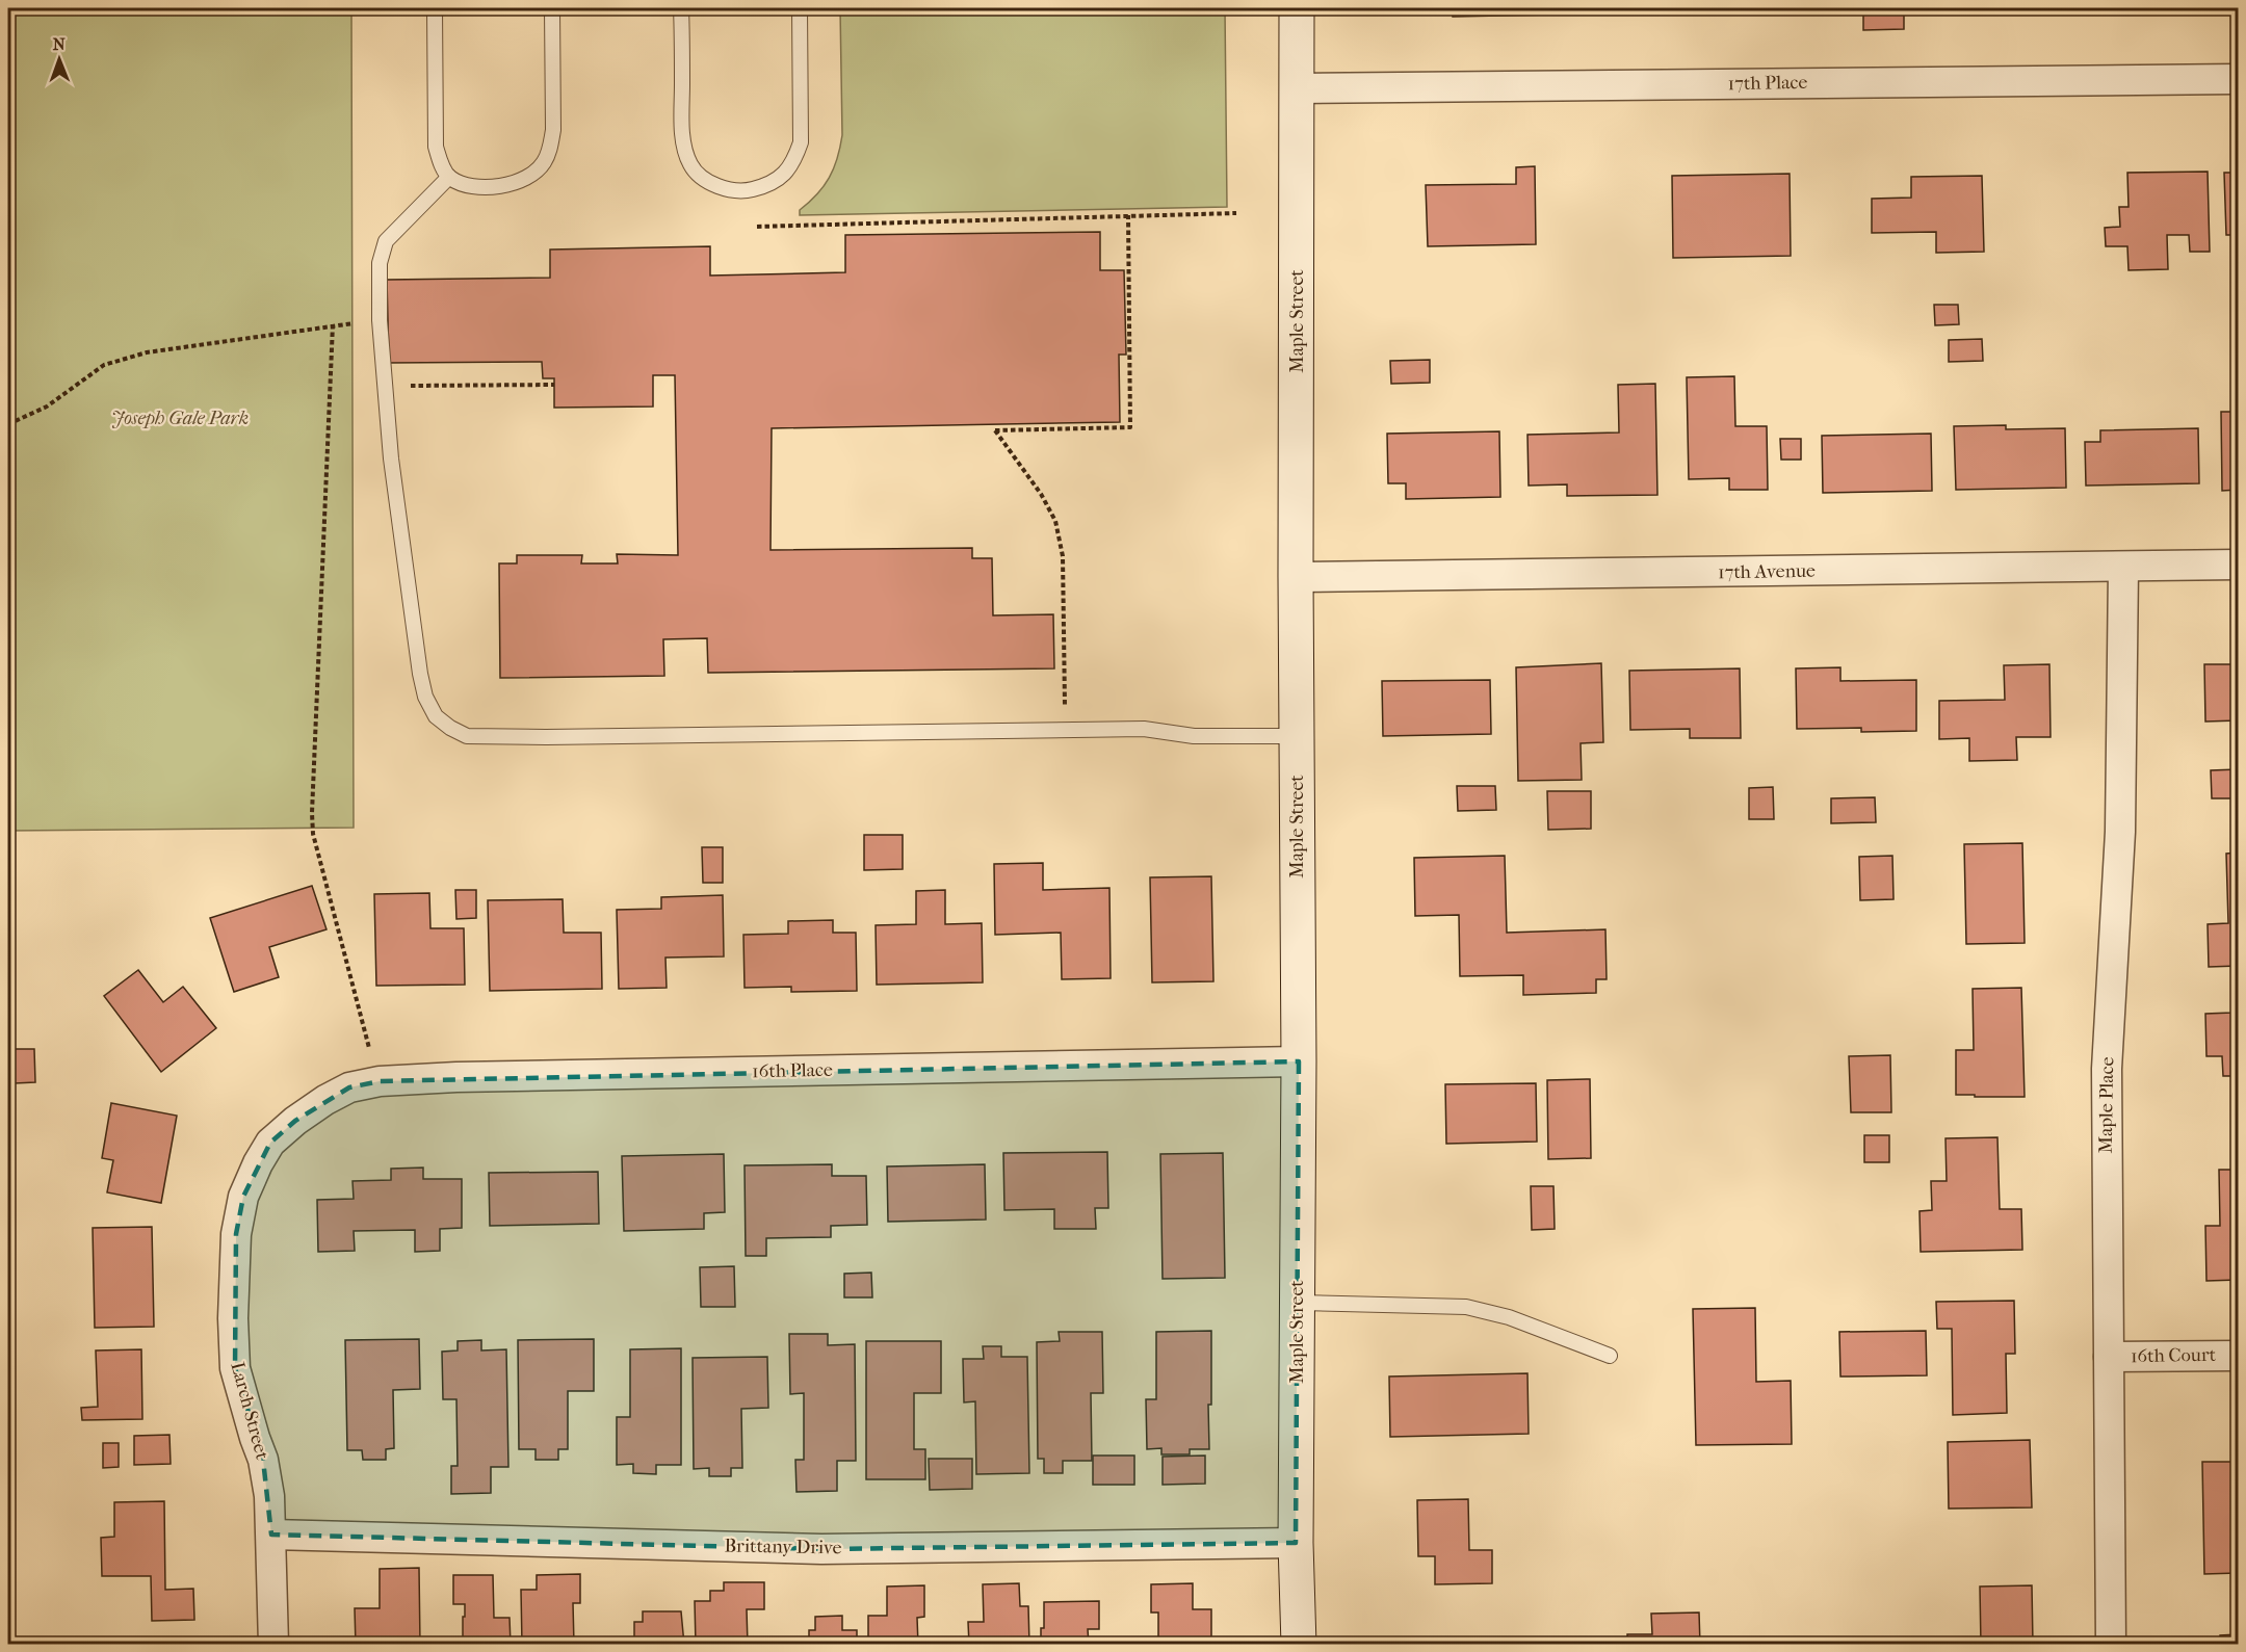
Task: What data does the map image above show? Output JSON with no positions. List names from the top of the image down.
{
  "streets": {
    "street": [
      "17th Place",
      "Maple Street",
      "17th Avenue",
      "16th Place",
      "Maple Place",
      "16th Court",
      "Larch Street",
      "Brittany Drive"
    ]
  },
  "crossings": [
    ["17th Place", "Maple Street"],
    ["Maple Street", "17th Avenue"],
    ["Maple Street", "16th Place"],
    ["Maple Street", "Brittany Drive"],
    ["17th Avenue", "Maple Place"],
    ["16th Place", "Larch Street"],
    ["Maple Place", "16th Court"],
    ["Larch Street", "Brittany Drive"]
  ],
  "parks": ["Joseph Gale Park"],
  "north": "top"
}
